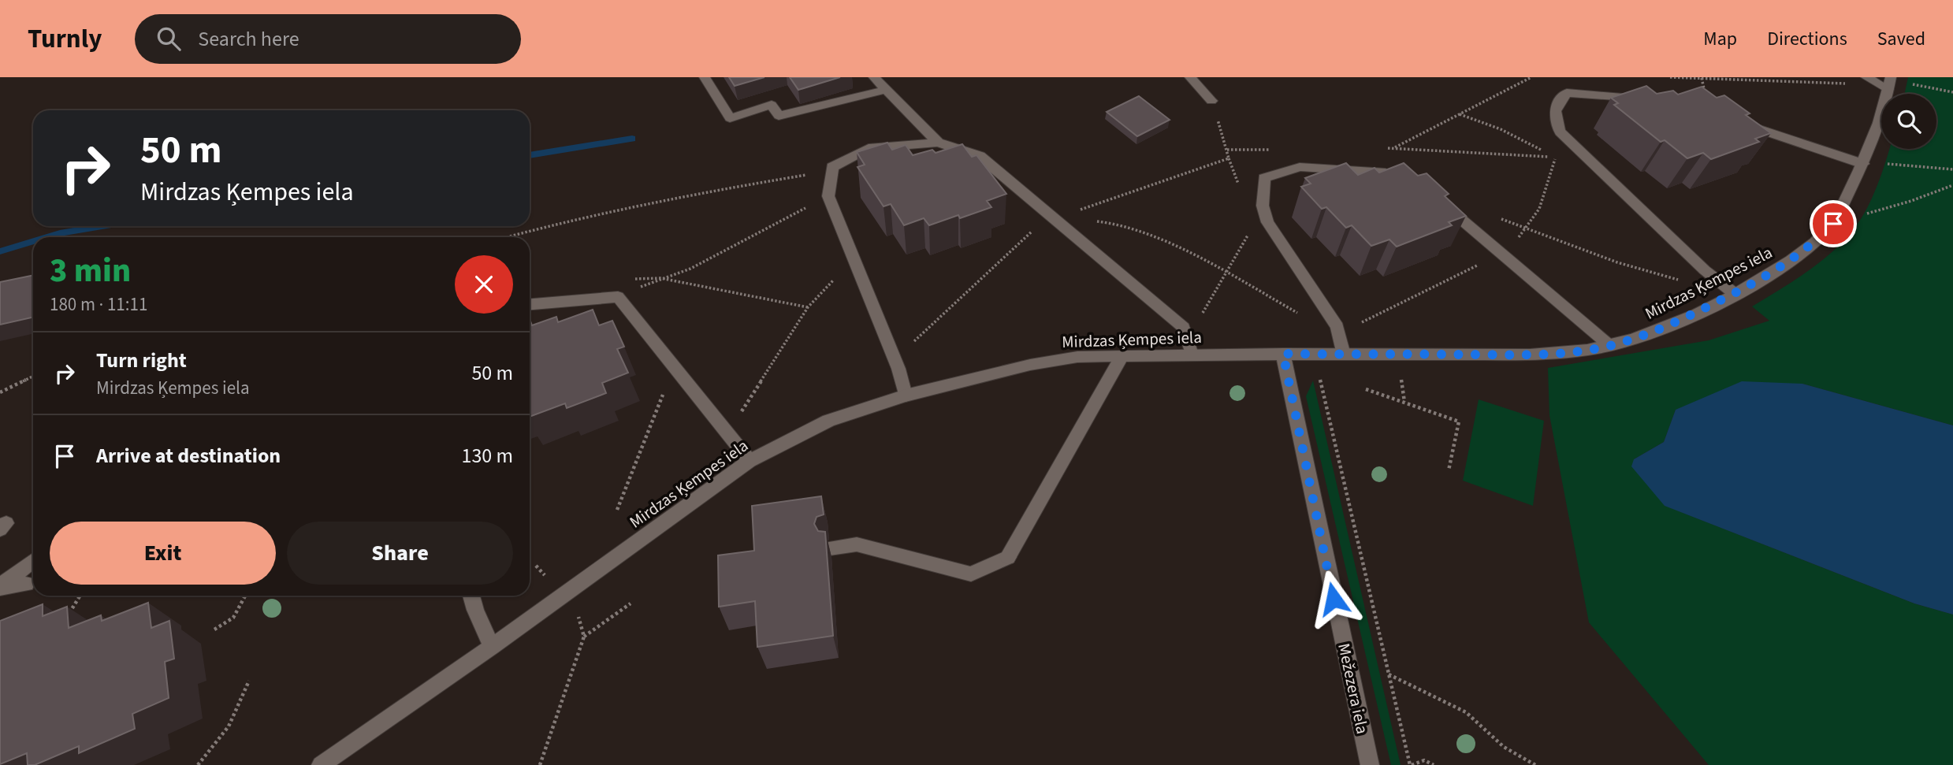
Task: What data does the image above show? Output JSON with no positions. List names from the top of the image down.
{
  "streets": {
    "street": ["Mirdzas Ķempes iela", "Mežezera iela"]
  },
  "crossings": [
    ["Mirdzas Ķempes iela", "Mežezera iela"]
  ],
  "page": {
    "header": "Turnly",
    "search": "Search here",
    "nav": ["Map", "Directions", "Saved"],
    "turn": ["50 m", "Mirdzas Ķempes iela"],
    "heading": ["3 min", "180 m · 11:11"],
    "list": [
      {
        "name": "Turn right",
        "note": "Mirdzas Ķempes iela",
        "value": "50 m"
      },
      {
        "name": "Arrive at destination",
        "value": "130 m"
      }
    ],
    "buttons": ["Exit", "Share"]
  }
}
